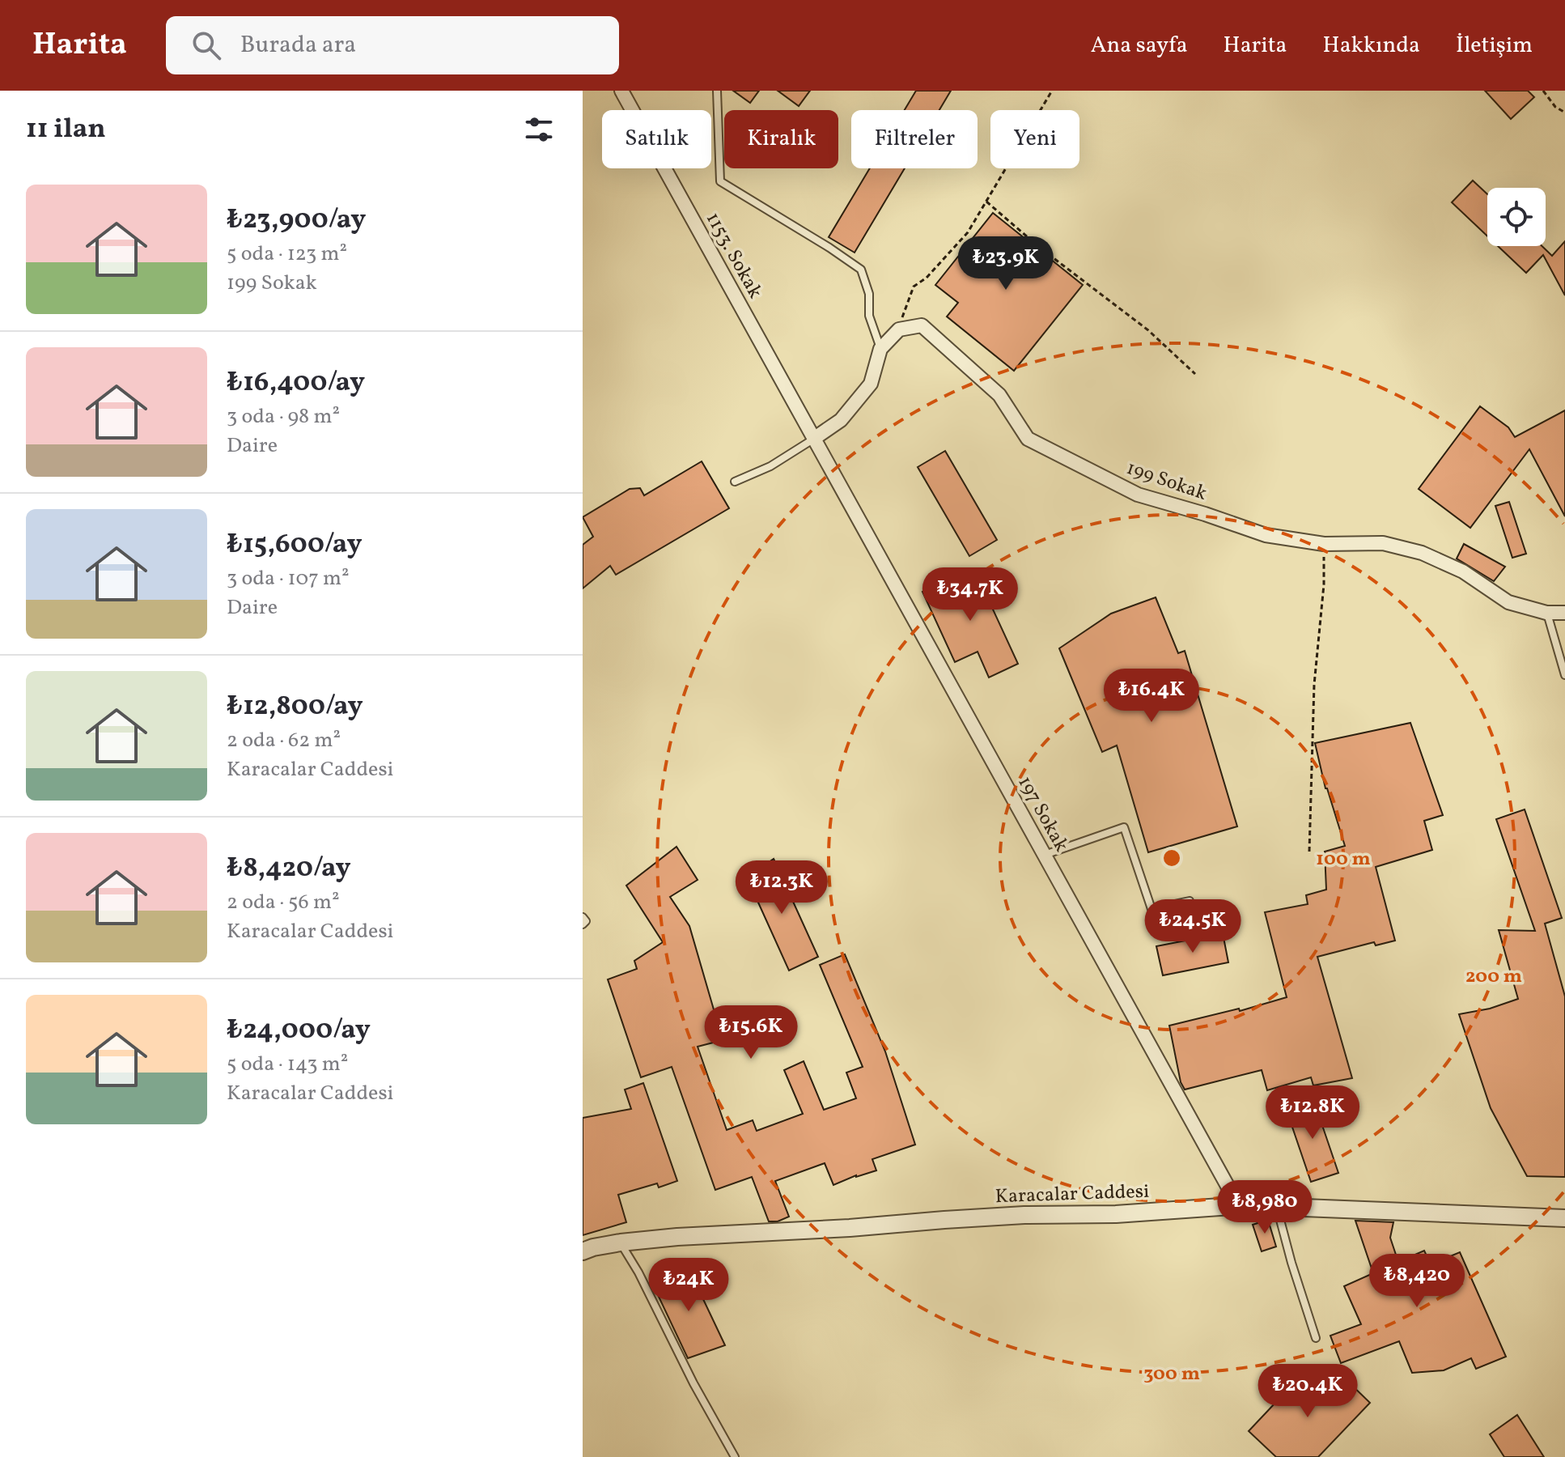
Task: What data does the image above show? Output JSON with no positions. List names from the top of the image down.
{
  "streets": {
    "street": [
      "1153. Sokak",
      "199 Sokak",
      "197 Sokak",
      "Karacalar Caddesi"
    ]
  },
  "crossings": [
    ["1153. Sokak", "197 Sokak"],
    ["197 Sokak", "Karacalar Caddesi"]
  ],
  "page": {
    "header": "Harita",
    "search": "Burada ara",
    "nav": [
      "Ana sayfa",
      "Harita",
      "Hakkında",
      "İletişim"
    ],
    "heading": "11 ilan",
    "chip": [
      "Satılık",
      "Kiralık",
      "Filtreler",
      "Yeni"
    ],
    "list": [
      {
        "name": "₺23,900/ay",
        "note": "5 oda · 123 m² · 199 Sokak"
      },
      {
        "name": "₺16,400/ay",
        "note": "3 oda · 98 m² · Daire"
      },
      {
        "name": "₺15,600/ay",
        "note": "3 oda · 107 m² · Daire"
      },
      {
        "name": "₺12,800/ay",
        "note": "2 oda · 62 m² · Karacalar Caddesi"
      },
      {
        "name": "₺8,420/ay",
        "note": "2 oda · 56 m² · Karacalar Caddesi"
      },
      {
        "name": "₺24,000/ay",
        "note": "5 oda · 143 m² · Karacalar Caddesi"
      }
    ],
    "price": [
      "₺23.9K",
      "₺34.7K",
      "₺16.4K",
      "₺12.3K",
      "₺24.5K",
      "₺15.6K",
      "₺12.8K",
      "₺8,980",
      "₺8,420",
      "₺24K",
      "₺20.4K"
    ]
  },
  "rings": ["100 m", "200 m", "300 m"]
}
